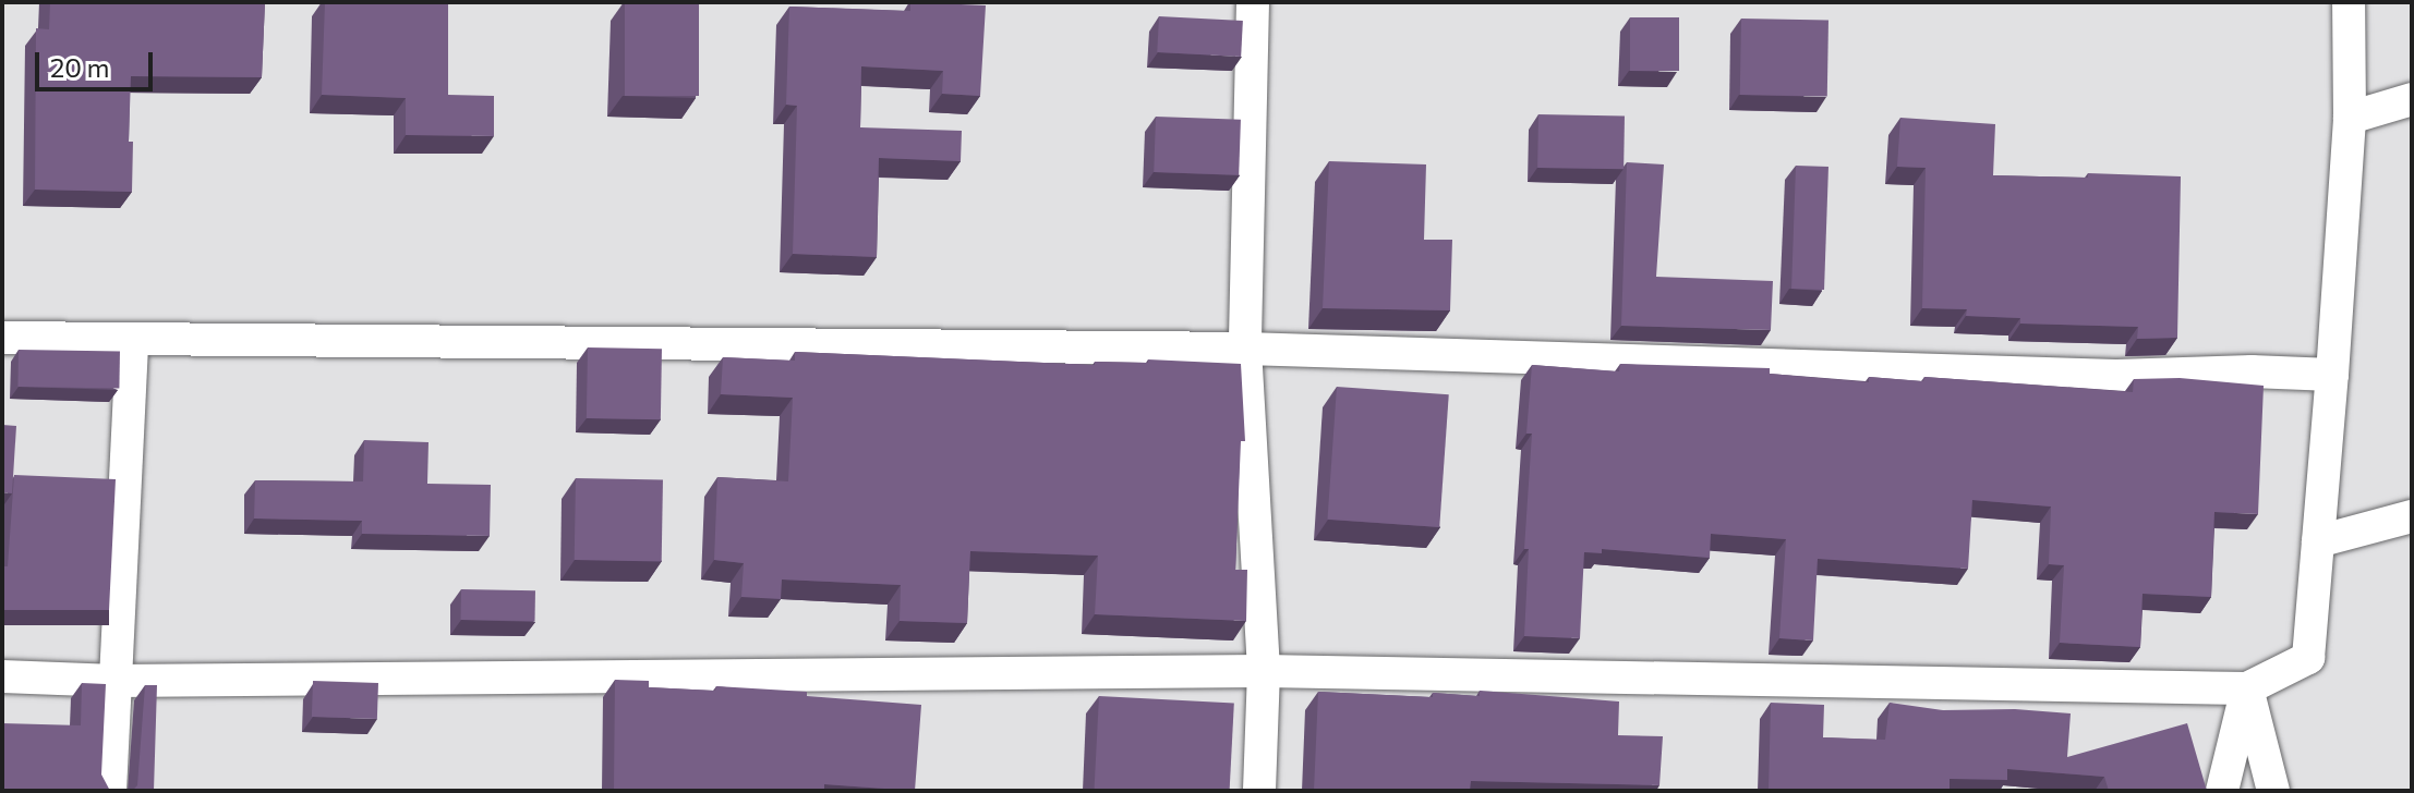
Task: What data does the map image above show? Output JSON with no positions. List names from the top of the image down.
{
  "scale_bar": "20 m"
}
